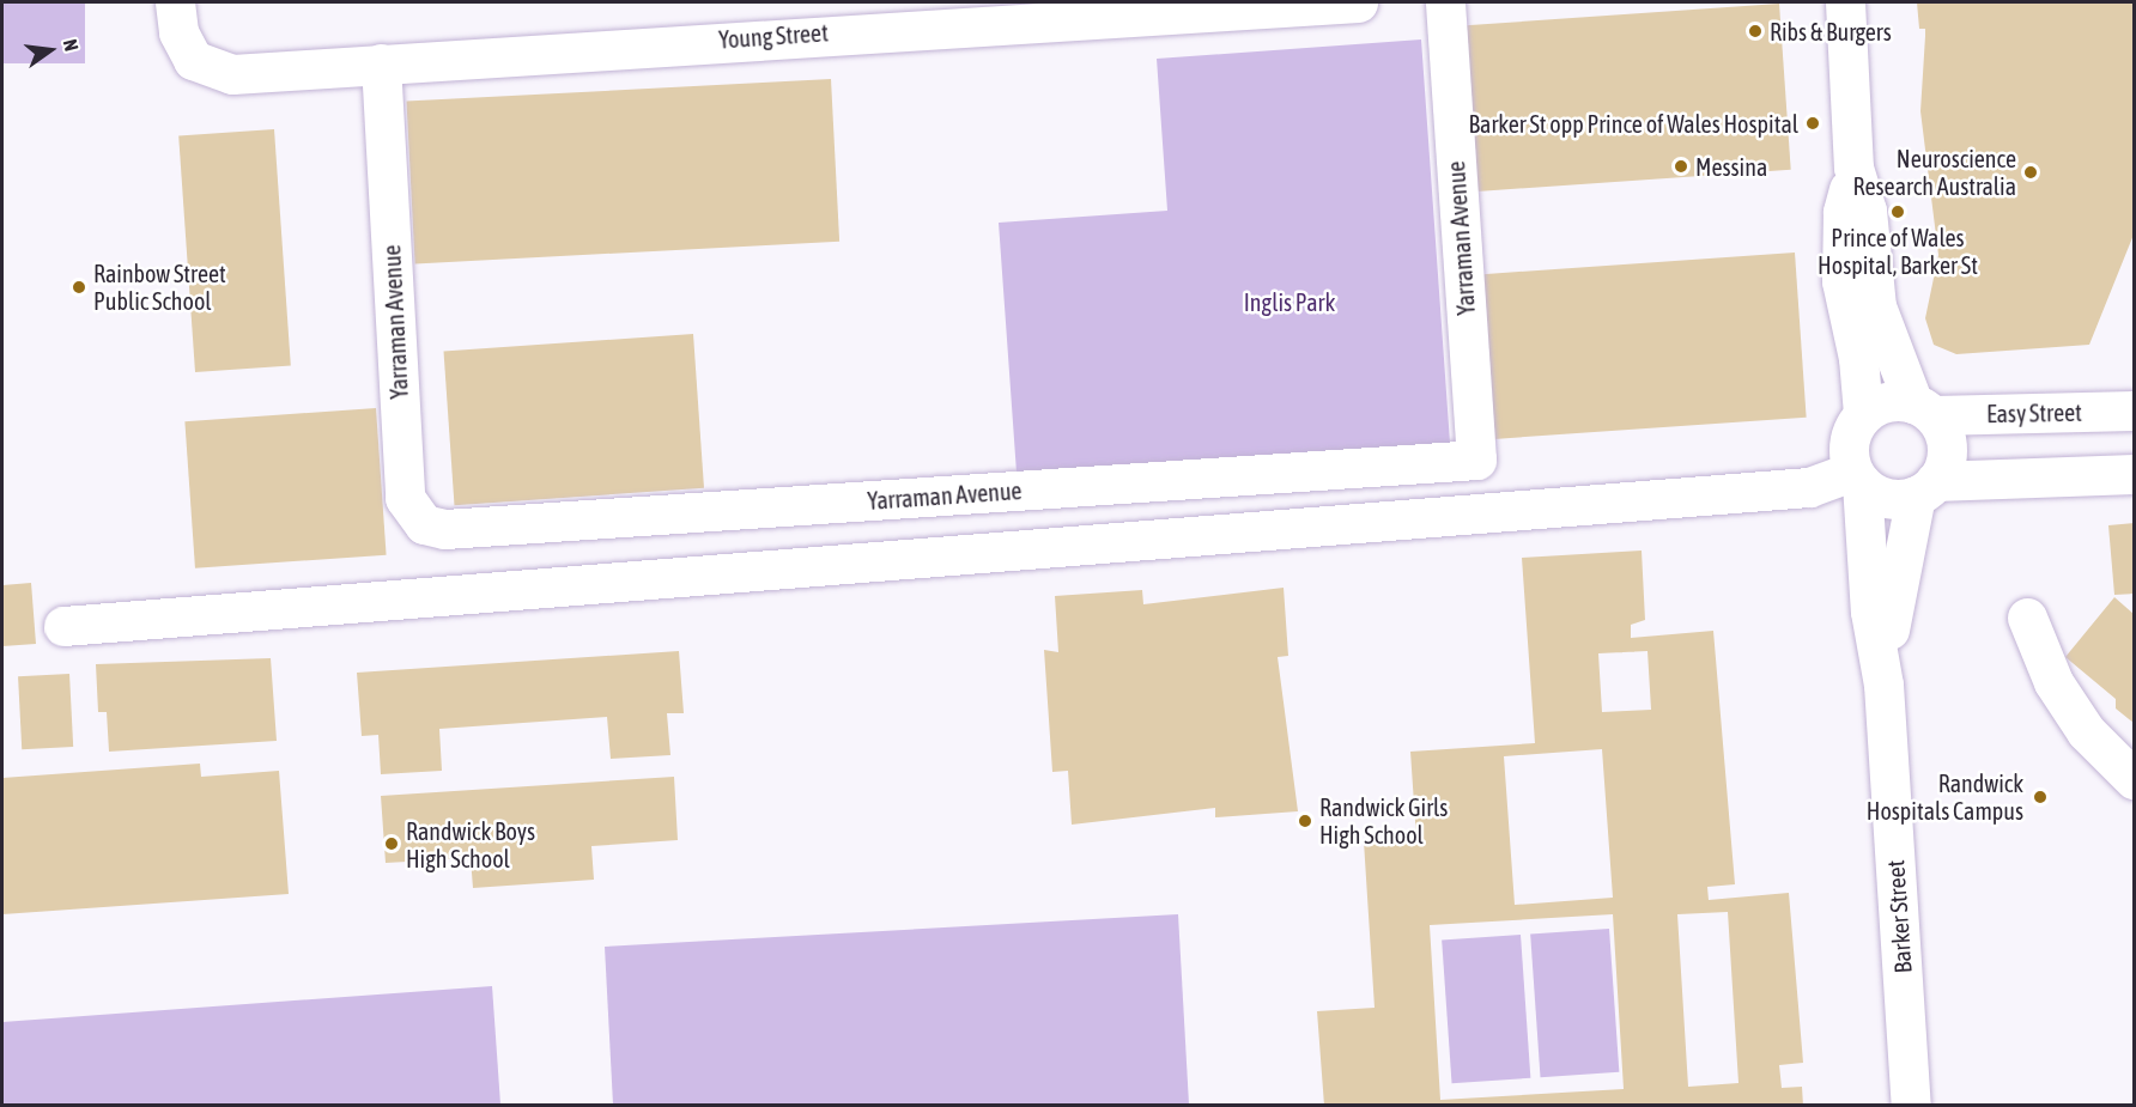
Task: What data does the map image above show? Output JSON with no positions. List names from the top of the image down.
{
  "streets": {
    "street": [
      "Young Street",
      "Yarraman Avenue",
      "Easy Street",
      "Barker Street"
    ]
  },
  "crossings": [
    ["Young Street", "Yarraman Avenue"],
    ["Easy Street", "Barker Street"]
  ],
  "parks": ["Inglis Park"],
  "places": [
    "Ribs & Burgers",
    "Barker St opp Prince of Wales Hospital",
    "Messina",
    "Neuroscience Research Australia",
    "Prince of Wales Hospital, Barker St",
    "Rainbow Street Public School",
    "Randwick Hospitals Campus",
    "Randwick Girls High School",
    "Randwick Boys High School"
  ],
  "north": "right"
}
